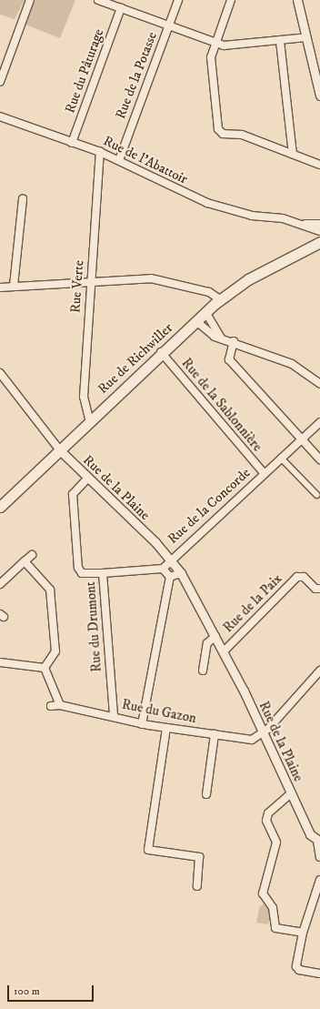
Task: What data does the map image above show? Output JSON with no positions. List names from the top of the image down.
{
  "streets": {
    "main road": ["Rue de Richwiller"],
    "street": [
      "Rue du Pâturage",
      "Rue de la Potasse",
      "Rue de l'Abattoir",
      "Rue Verte",
      "Rue de la Sablonnière",
      "Rue de la Plaine",
      "Rue de la Concorde",
      "Rue de la Paix",
      "Rue du Drumont",
      "Rue du Gazon"
    ]
  },
  "crossings": [
    ["Rue du Pâturage", "Rue de l'Abattoir"],
    ["Rue de la Potasse", "Rue de l'Abattoir"],
    ["Rue de l'Abattoir", "Rue Verte"],
    ["Rue Verte", "Rue de Richwiller"],
    ["Rue de Richwiller", "Rue de la Sablonnière"],
    ["Rue de Richwiller", "Rue de la Plaine"],
    ["Rue de la Sablonnière", "Rue de la Concorde"],
    ["Rue de la Plaine", "Rue de la Concorde"],
    ["Rue de la Plaine", "Rue de la Paix"],
    ["Rue de la Plaine", "Rue du Drumont"],
    ["Rue de la Plaine", "Rue du Gazon"],
    ["Rue du Drumont", "Rue du Gazon"]
  ],
  "scale_bar": "100 m"
}
